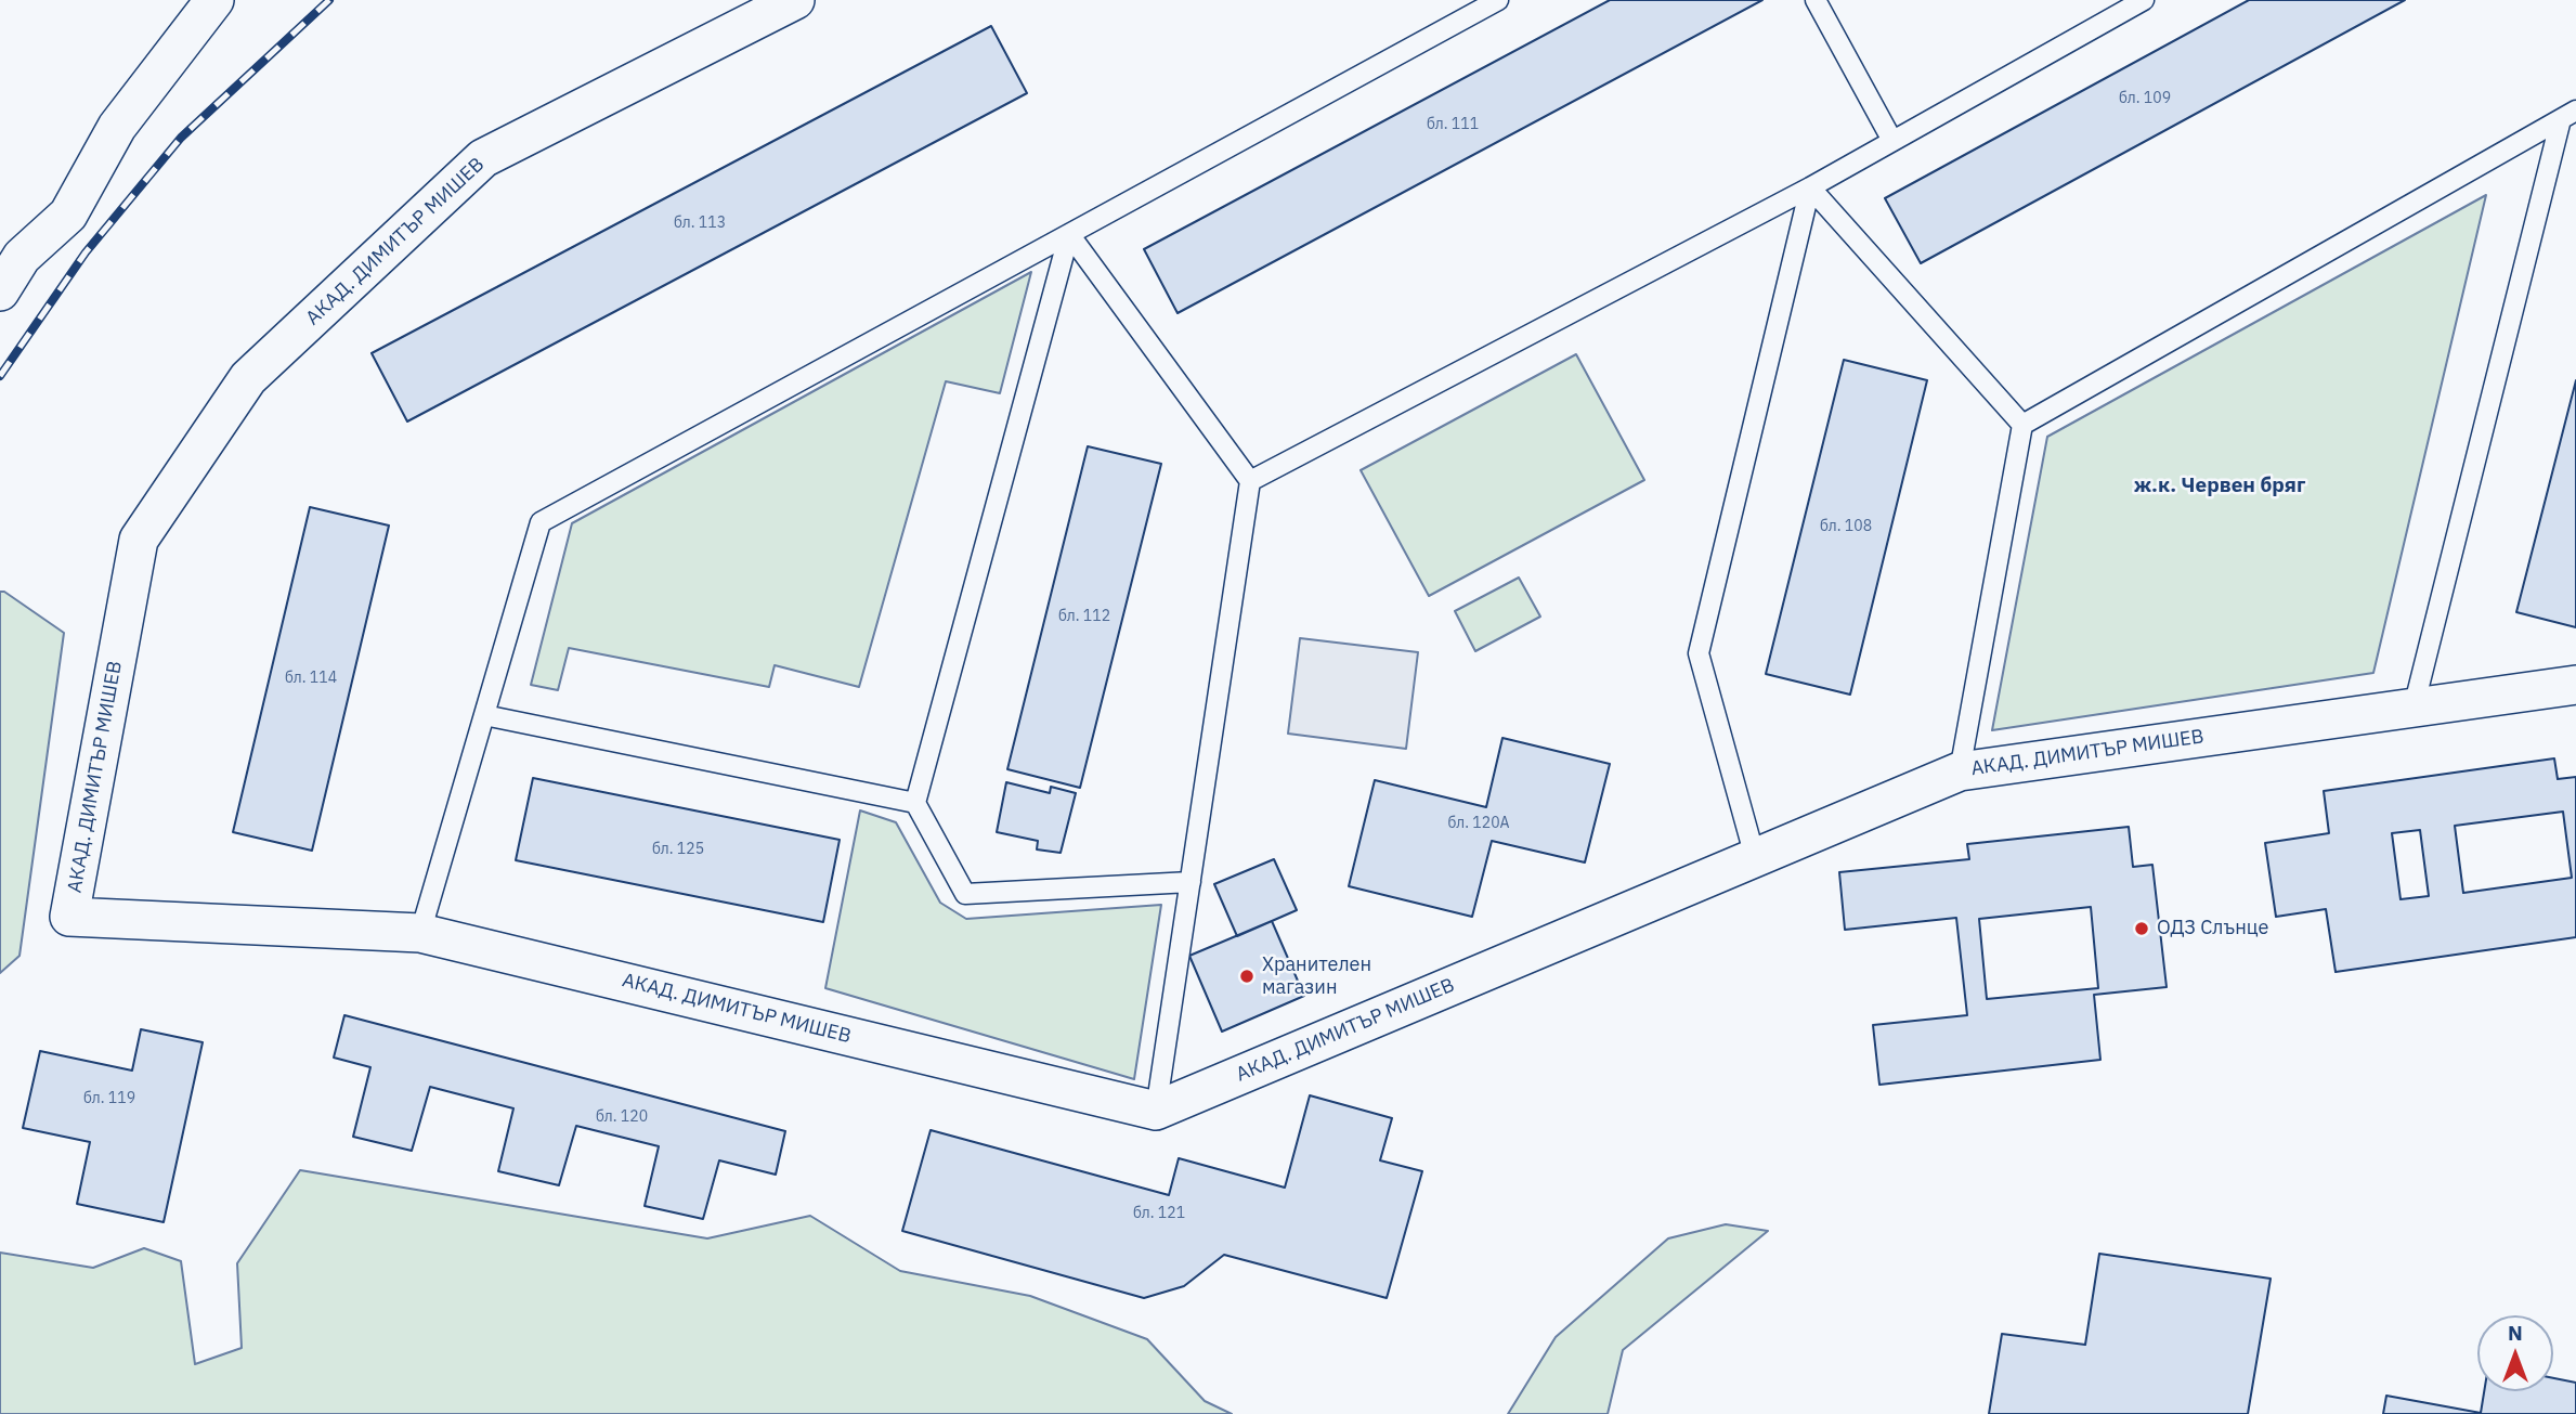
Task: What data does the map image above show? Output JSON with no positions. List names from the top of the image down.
{
  "streets": {
    "street": ["АКАД. ДИМИТЪР МИШЕВ"]
  },
  "districts": ["ж.к. Червен бряг"],
  "places": ["ОДЗ Слънце", "Хранителен магазин"],
  "house_numbers": [
    "бл. 109",
    "бл. 111",
    "бл. 113",
    "бл. 108",
    "бл. 112",
    "бл. 114",
    "бл. 120А",
    "бл. 125",
    "бл. 119",
    "бл. 120",
    "бл. 121"
  ],
  "north": "top"
}
